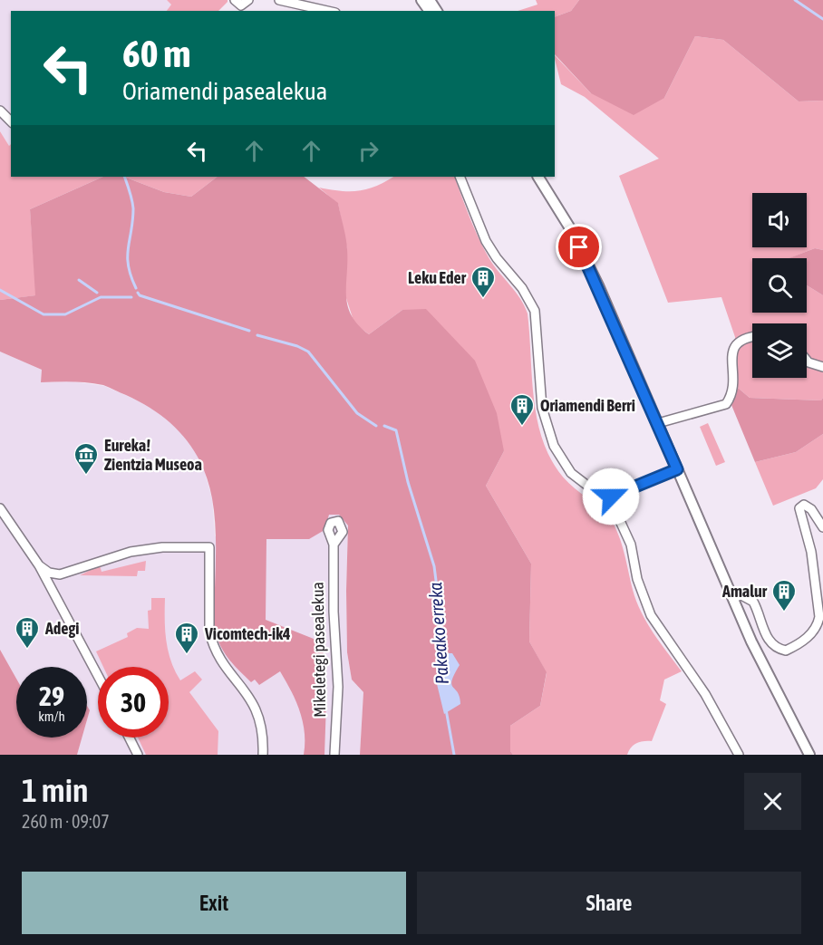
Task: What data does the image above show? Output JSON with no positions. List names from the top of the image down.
{
  "streets": {
    "street": ["Mikeletegi pasealekua"]
  },
  "water": ["Pakeako erreka"],
  "places": {
    "building": [
      "Leku Eder",
      "Oriamendi Berri",
      "Amalur",
      "Adegi",
      "Vicomtech-ik4"
    ],
    "museum": ["Eureka! Zientzia Museoa"]
  },
  "page": {
    "turn": ["60 m", "Oriamendi pasealekua"],
    "speed": "29 km/h",
    "limit": "30",
    "heading": ["1 min", "260 m · 09:07"],
    "buttons": ["Exit", "Share"]
  }
}
